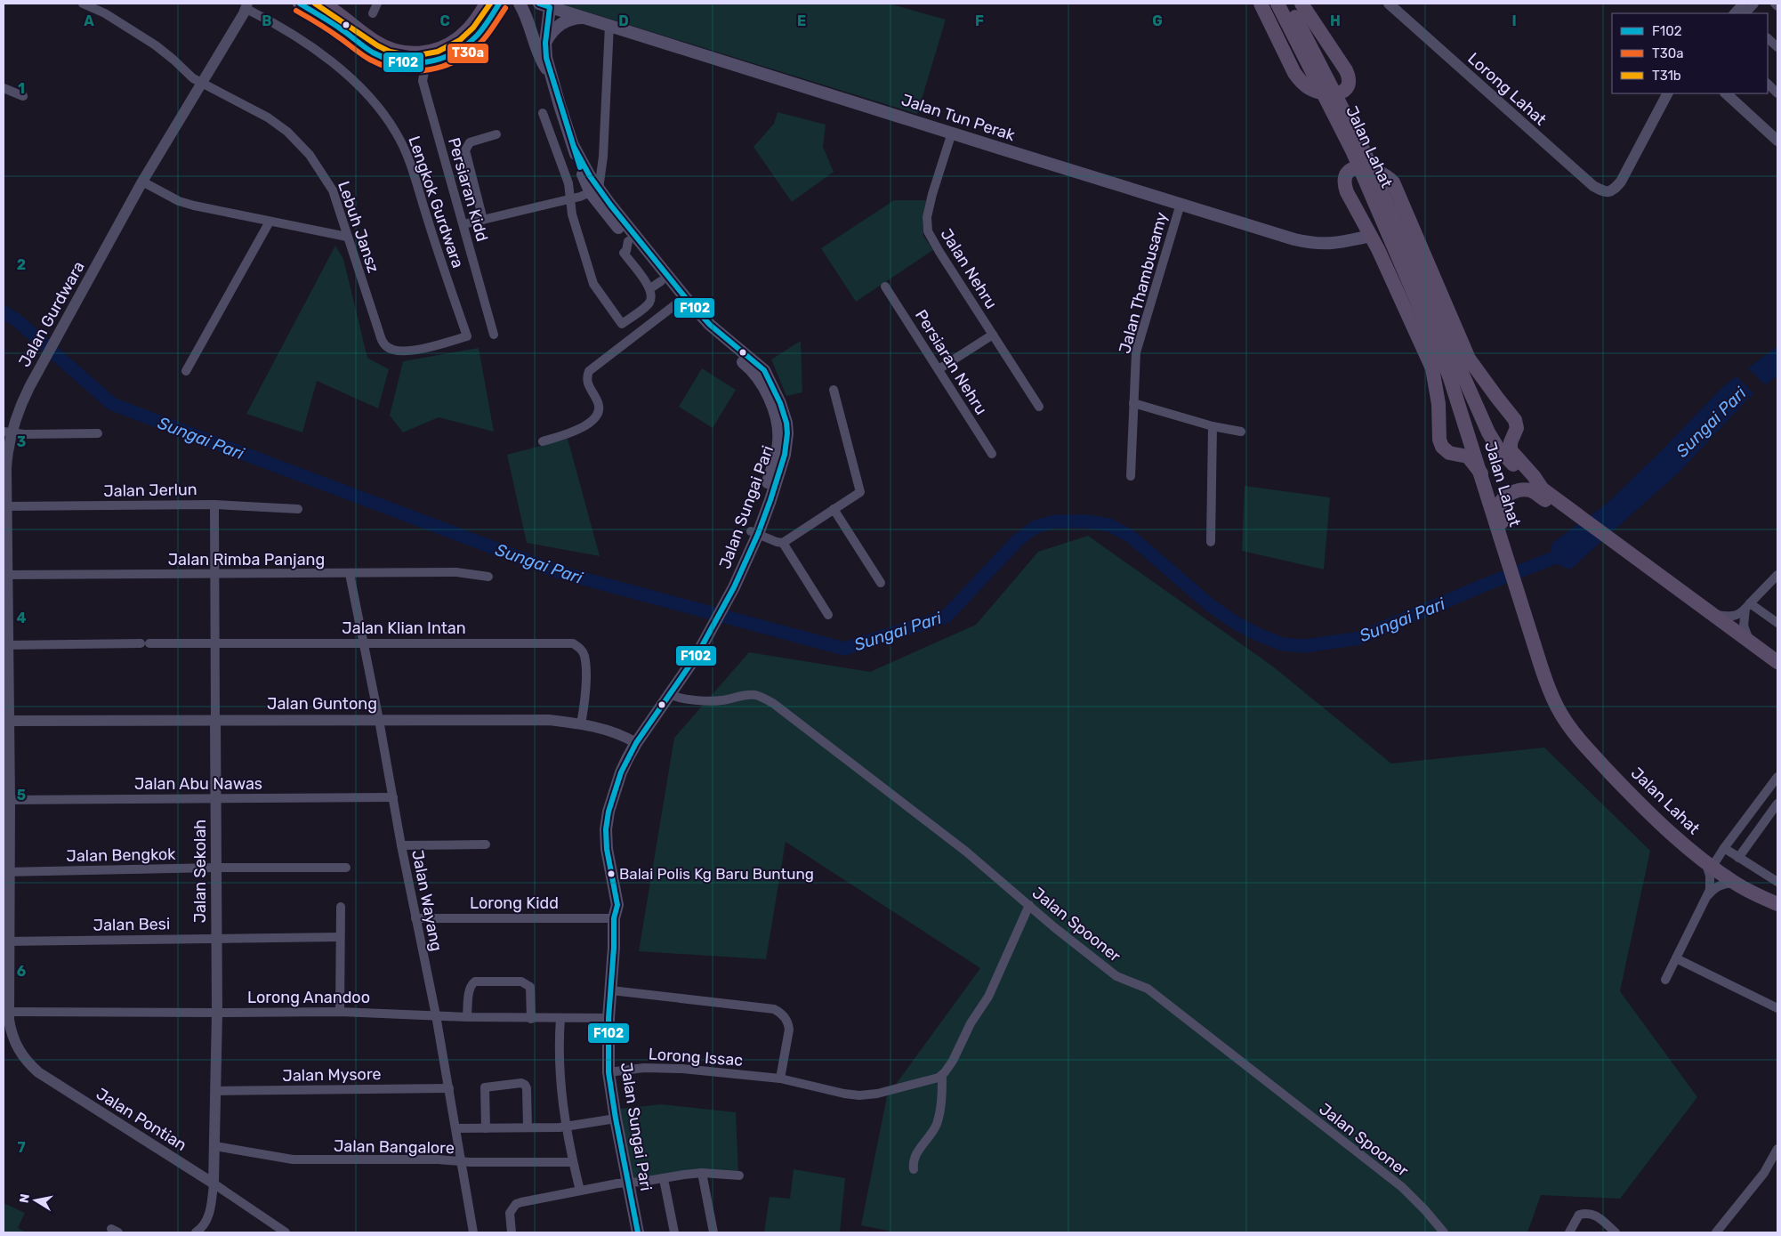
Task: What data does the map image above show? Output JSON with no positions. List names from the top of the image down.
{
  "streets": {
    "main road": ["Jalan Tun Perak", "Jalan Lahat", "Jalan Sungai Pari"],
    "street": [
      "Lorong Lahat",
      "Persiaran Kidd",
      "Lengkok Gurdwara",
      "Lebuh Jansz",
      "Jalan Nehru",
      "Jalan Thambusamy",
      "Jalan Gurdwara",
      "Persiaran Nehru",
      "Jalan Jerlun",
      "Jalan Rimba Panjang",
      "Jalan Klian Intan",
      "Jalan Guntong",
      "Jalan Abu Nawas",
      "Jalan Bengkok",
      "Jalan Sekolah",
      "Jalan Wayang",
      "Lorong Kidd",
      "Jalan Besi",
      "Jalan Spooner",
      "Lorong Anandoo",
      "Lorong Issac",
      "Jalan Mysore",
      "Jalan Pontian",
      "Jalan Bangalore"
    ]
  },
  "crossings": [
    ["Jalan Tun Perak", "Jalan Nehru"],
    ["Jalan Tun Perak", "Jalan Thambusamy"],
    ["Jalan Tun Perak", "Jalan Sungai Pari"],
    ["Lengkok Gurdwara", "Lebuh Jansz"],
    ["Lengkok Gurdwara", "Jalan Gurdwara"],
    ["Lebuh Jansz", "Jalan Gurdwara"],
    ["Jalan Gurdwara", "Jalan Jerlun"],
    ["Jalan Gurdwara", "Jalan Rimba Panjang"],
    ["Jalan Gurdwara", "Jalan Klian Intan"],
    ["Jalan Gurdwara", "Jalan Guntong"],
    ["Jalan Gurdwara", "Jalan Abu Nawas"],
    ["Jalan Gurdwara", "Jalan Bengkok"],
    ["Jalan Gurdwara", "Jalan Besi"],
    ["Jalan Gurdwara", "Lorong Anandoo"],
    ["Jalan Gurdwara", "Jalan Pontian"],
    ["Jalan Jerlun", "Jalan Sekolah"],
    ["Jalan Sungai Pari", "Jalan Guntong"],
    ["Jalan Sungai Pari", "Lorong Kidd"],
    ["Jalan Sungai Pari", "Jalan Spooner"],
    ["Jalan Sungai Pari", "Lorong Anandoo"],
    ["Jalan Sungai Pari", "Lorong Issac"],
    ["Jalan Rimba Panjang", "Jalan Sekolah"],
    ["Jalan Rimba Panjang", "Jalan Wayang"],
    ["Jalan Klian Intan", "Jalan Guntong"],
    ["Jalan Klian Intan", "Jalan Sekolah"],
    ["Jalan Klian Intan", "Jalan Wayang"],
    ["Jalan Guntong", "Jalan Sekolah"],
    ["Jalan Guntong", "Jalan Wayang"],
    ["Jalan Abu Nawas", "Jalan Sekolah"],
    ["Jalan Abu Nawas", "Jalan Wayang"],
    ["Jalan Bengkok", "Jalan Sekolah"],
    ["Jalan Sekolah", "Jalan Besi"],
    ["Jalan Sekolah", "Lorong Anandoo"],
    ["Jalan Sekolah", "Jalan Mysore"],
    ["Jalan Sekolah", "Jalan Pontian"],
    ["Jalan Sekolah", "Jalan Bangalore"],
    ["Jalan Wayang", "Lorong Kidd"],
    ["Jalan Wayang", "Lorong Anandoo"],
    ["Jalan Wayang", "Jalan Mysore"],
    ["Jalan Wayang", "Jalan Bangalore"],
    ["Lorong Anandoo", "Jalan Pontian"]
  ],
  "water": ["Sungai Pari"],
  "places": ["Balai Polis Kg Baru Buntung"],
  "lines": ["transit line F102", "transit line T31b", "transit line T30a"],
  "legend": ["F102", "T30a", "T31b"],
  "north": "left",
  "grid": {
    "columns": [
      "A",
      "B",
      "C",
      "D",
      "E",
      "F",
      "G",
      "H",
      "I"
    ],
    "rows": [
      "1",
      "2",
      "3",
      "4",
      "5",
      "6",
      "7"
    ]
  }
}
